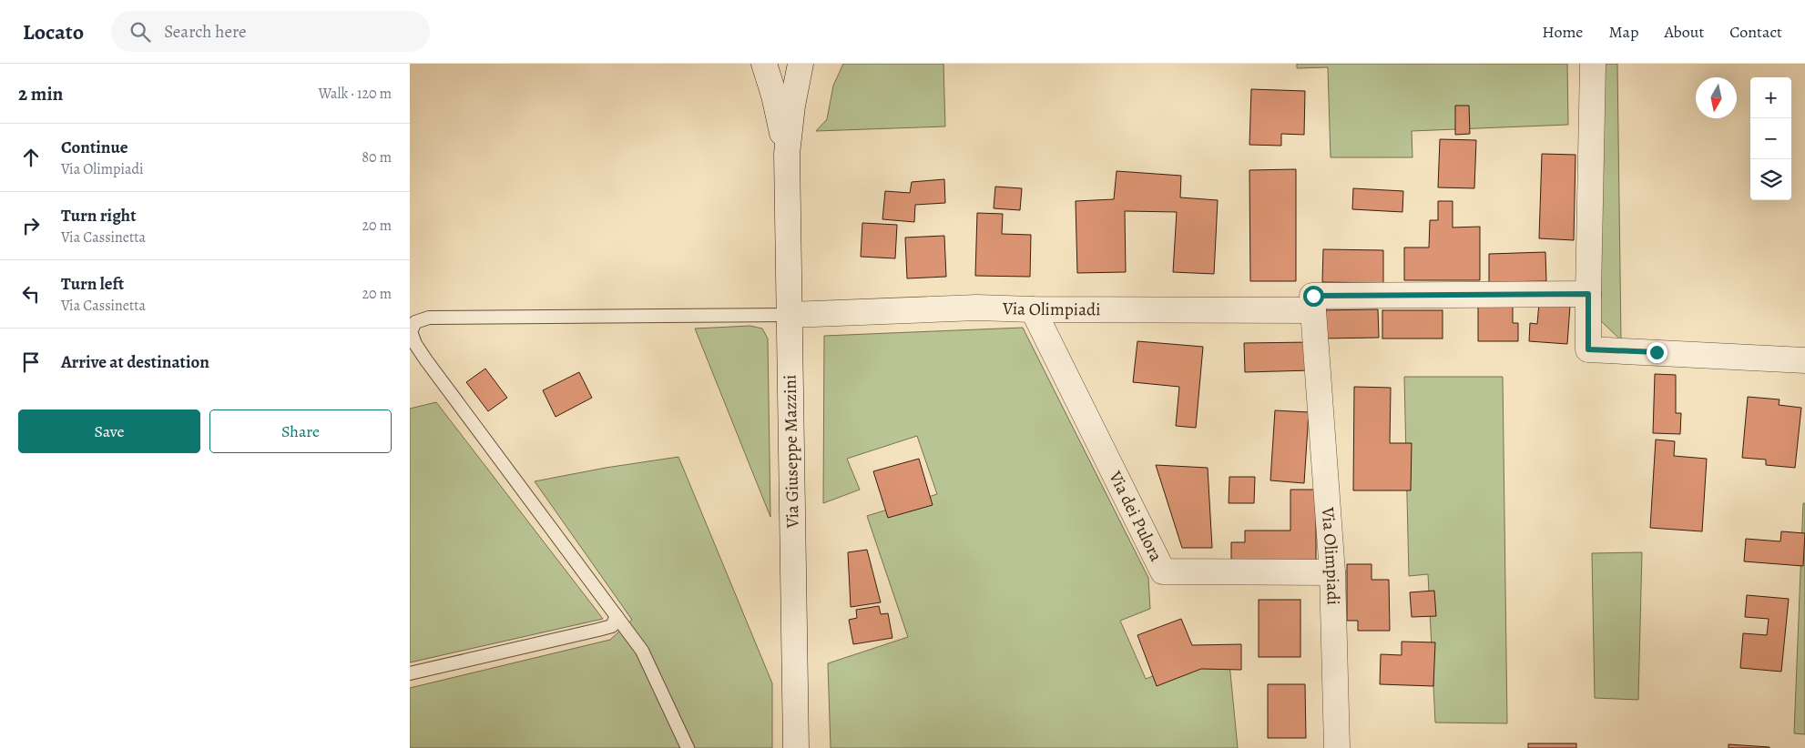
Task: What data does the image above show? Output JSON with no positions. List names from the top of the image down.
{
  "streets": {
    "street": ["Via Olimpiadi", "Via Giuseppe Mazzini", "Via dei Pulora"]
  },
  "crossings": [
    ["Via Olimpiadi", "Via Giuseppe Mazzini"],
    ["Via Olimpiadi", "Via dei Pulora"]
  ],
  "north": "bottom",
  "page": {
    "header": "Locato",
    "search": "Search here",
    "nav": [
      "Home",
      "Map",
      "About",
      "Contact"
    ],
    "heading": ["2 min", "Walk · 120 m"],
    "map_buttons": ["+", "−"],
    "list": [
      ["Continue", "Via Olimpiadi", "80 m"],
      ["Turn right", "Via Cassinetta", "20 m"],
      ["Turn left", "Via Cassinetta", "20 m"],
      "Arrive at destination"
    ],
    "buttons": ["Save", "Share"]
  }
}
